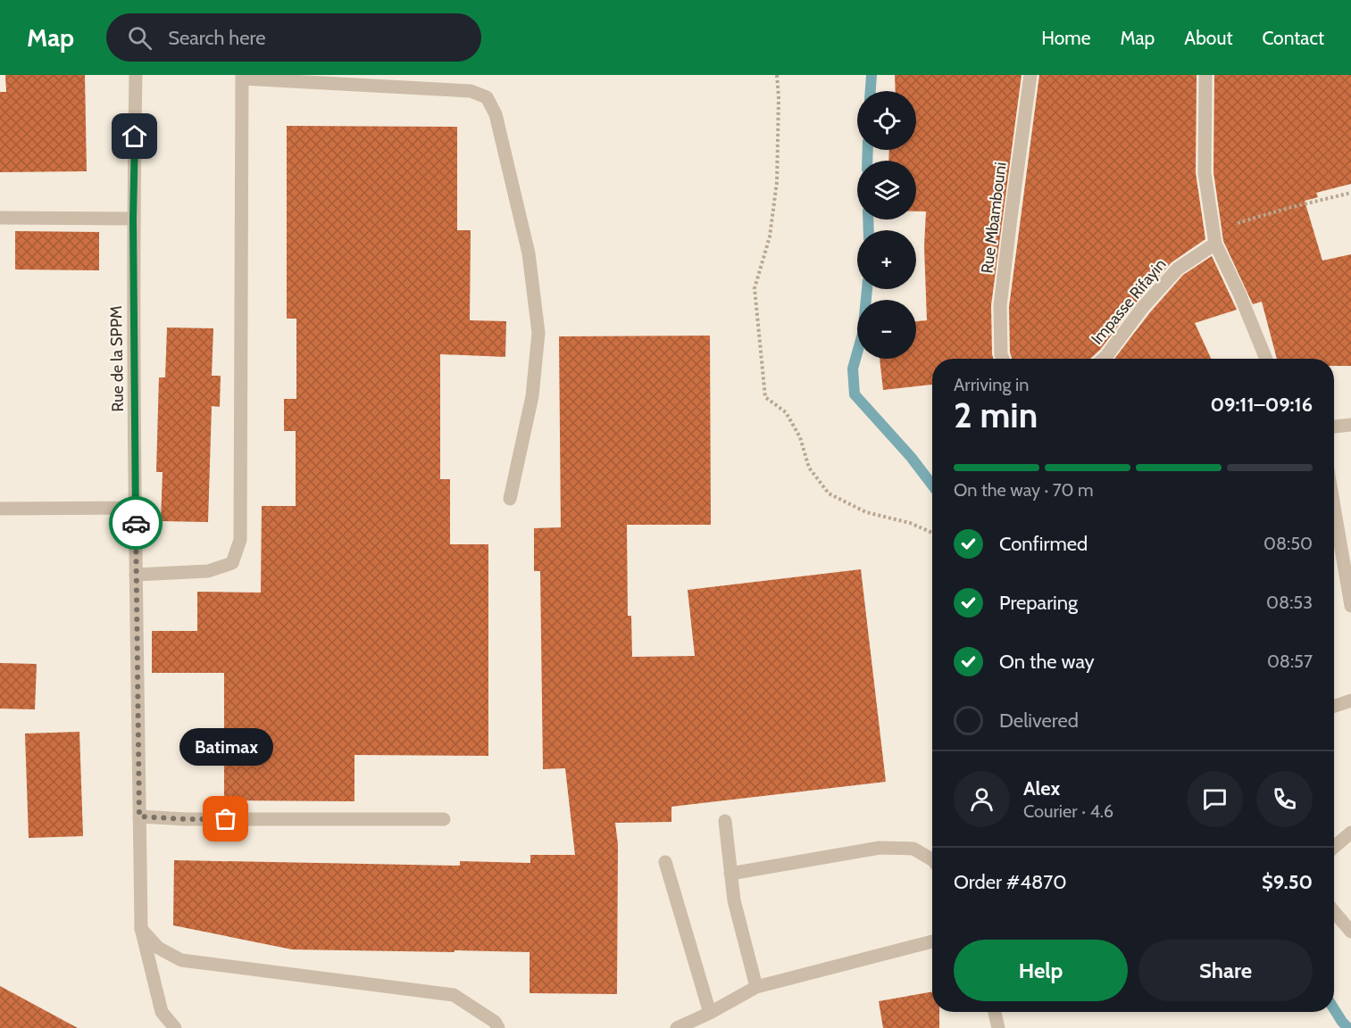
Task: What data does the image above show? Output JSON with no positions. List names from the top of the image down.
{
  "streets": {
    "street": ["Rue Mbambouni", "Impasse Rifayin", "Rue de la SPPM"]
  },
  "places": ["Batimax"],
  "page": {
    "header": "Map",
    "search": "Search here",
    "nav": [
      "Home",
      "Map",
      "About",
      "Contact"
    ],
    "map_buttons": ["+", "−"],
    "heading": ["2 min", "Arriving in", "09:11–09:16"],
    "panel": [
      "Alex",
      "Courier · 4.6",
      "Order #4870",
      "$9.50"
    ],
    "bar": "On the way · 70 m",
    "list": [
      ["Confirmed", "08:50"],
      ["Preparing", "08:53"],
      ["On the way", "08:57"],
      "Delivered"
    ],
    "bubble": "Batimax",
    "buttons": ["Help", "Share"]
  }
}
